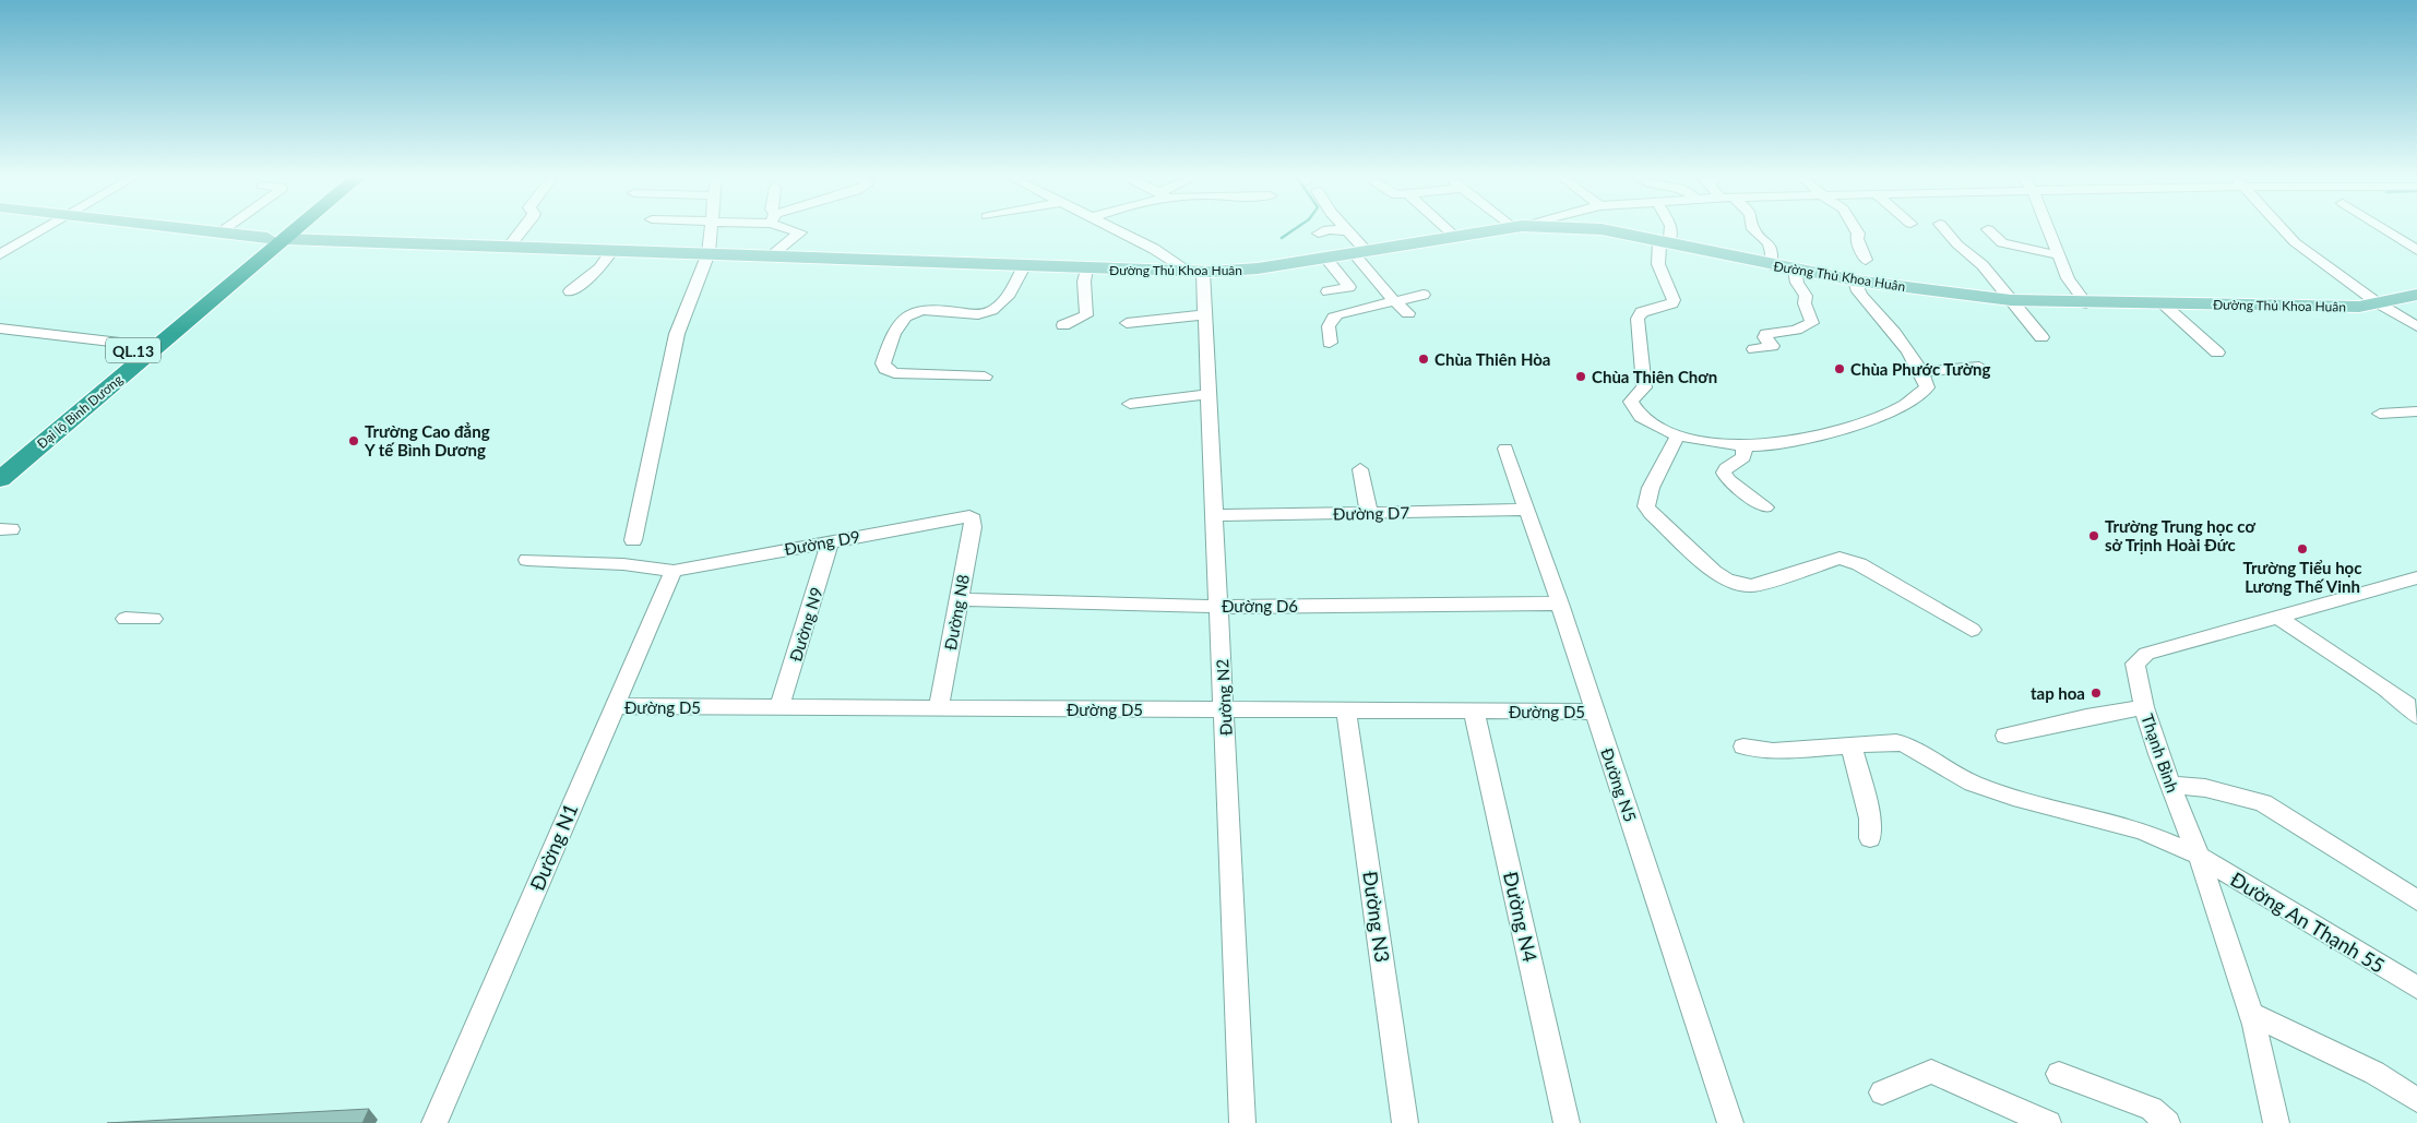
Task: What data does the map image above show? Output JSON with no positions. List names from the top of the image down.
{
  "streets": {
    "highway": ["QL.13", "Đại lộ Bình Dương"],
    "main road": ["Đường Thủ Khoa Huân"],
    "street": [
      "Đường D7",
      "Đường D9",
      "Đường D6",
      "Đường N8",
      "Đường N9",
      "Đường N2",
      "Đường D5",
      "Thạnh Bình",
      "Đường N5",
      "Đường N1",
      "Đường N3",
      "Đường N4",
      "Đường An Thạnh 55"
    ]
  },
  "crossings": [
    ["Đường Thủ Khoa Huân", "Đại lộ Bình Dương"],
    ["Đường Thủ Khoa Huân", "Đường N2"],
    ["Đường D7", "Đường N2"],
    ["Đường D7", "Đường N5"],
    ["Đường D9", "Đường N8"],
    ["Đường D9", "Đường N9"],
    ["Đường D9", "Đường N1"],
    ["Đường D6", "Đường N8"],
    ["Đường D6", "Đường N2"],
    ["Đường D6", "Đường N5"],
    ["Đường N8", "Đường D5"],
    ["Đường N9", "Đường D5"],
    ["Đường N2", "Đường D5"],
    ["Đường D5", "Đường N5"],
    ["Đường D5", "Đường N1"],
    ["Đường D5", "Đường N3"],
    ["Đường D5", "Đường N4"],
    ["Thạnh Bình", "Đường An Thạnh 55"]
  ],
  "places": [
    "Chùa Thiên Hòa",
    "Chùa Phước Tường",
    "Chùa Thiên Chơn",
    "Trường Cao đẳng Y tế Bình Dương",
    "Trường Trung học cơ sở Trịnh Hoài Đức",
    "Trường Tiểu học Lương Thế Vinh",
    "tap hoa"
  ]
}
